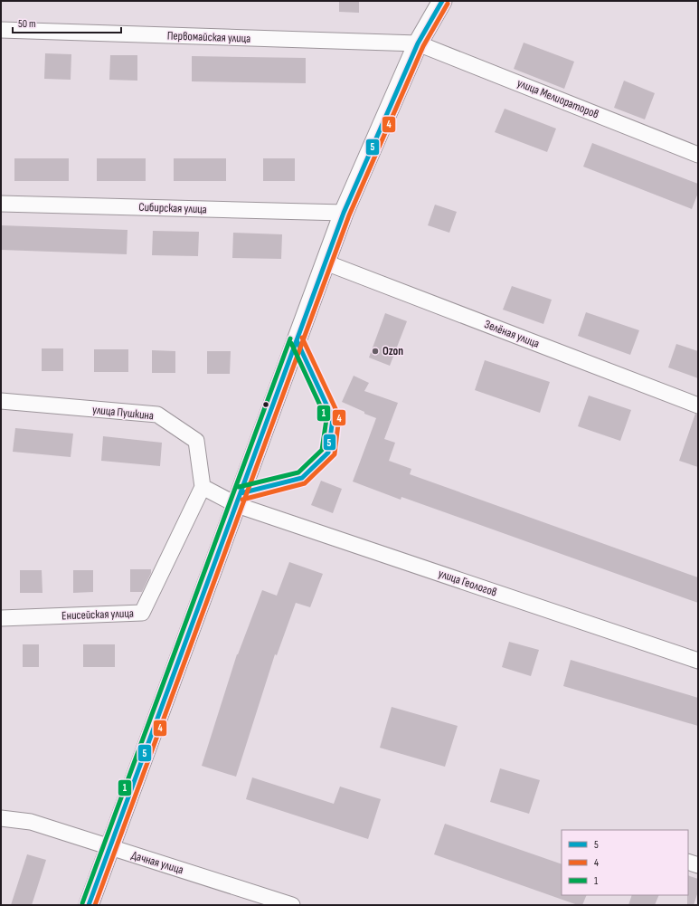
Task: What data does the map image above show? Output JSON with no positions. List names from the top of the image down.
{
  "streets": {
    "street": [
      "Первомайская улица",
      "улица Мелиораторов",
      "Сибирская улица",
      "Зелёная улица",
      "улица Пушкина",
      "улица Геологов",
      "Енисейская улица",
      "Дачная улица"
    ]
  },
  "crossings": [
    ["Первомайская улица", "улица Мелиораторов"],
    ["улица Пушкина", "Енисейская улица"]
  ],
  "places": ["Ozon"],
  "lines": ["transit line 5", "transit line 4", "transit line 1"],
  "legend": ["5", "4", "1"],
  "scale_bar": "50 m"
}
